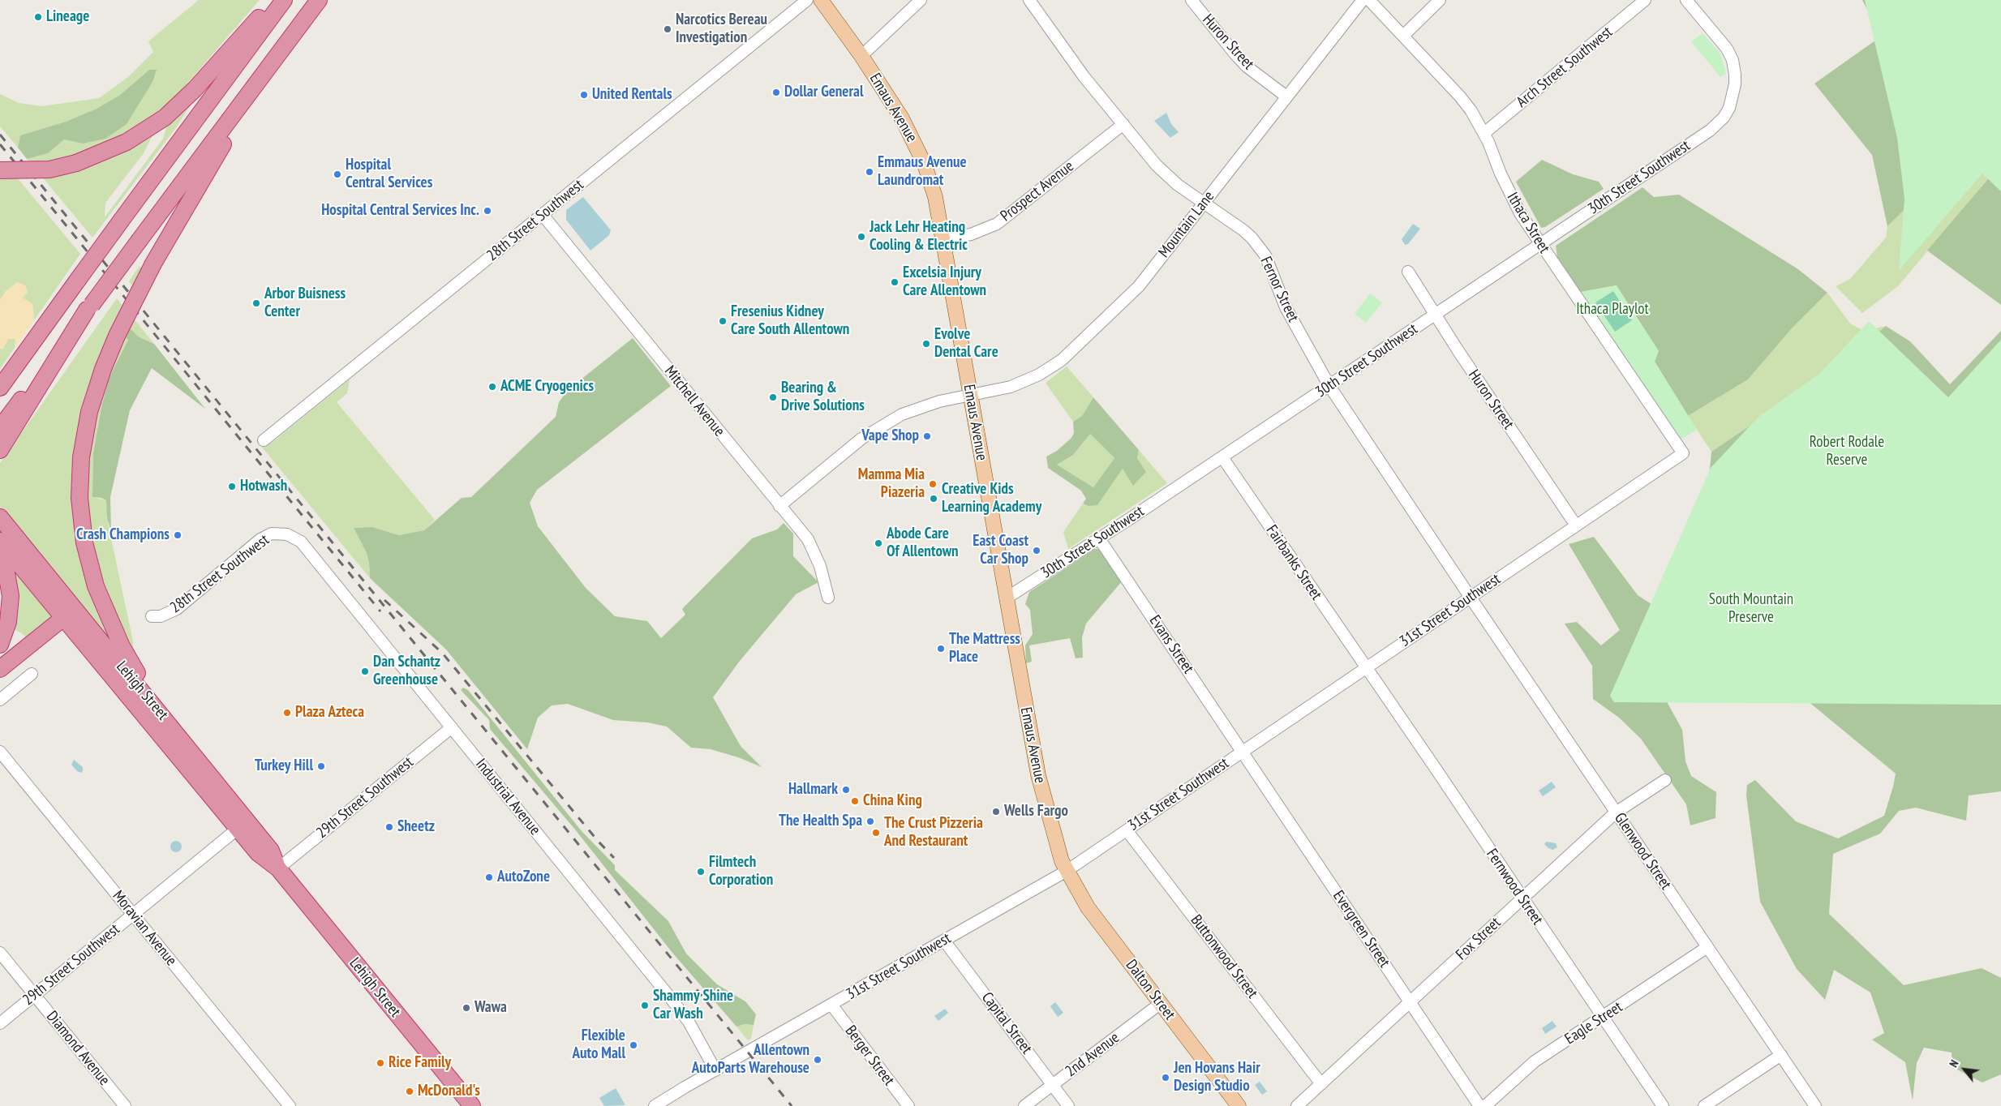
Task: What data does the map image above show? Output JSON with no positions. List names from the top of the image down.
{
  "streets": {
    "highway": ["Lehigh Street"],
    "main road": ["Emaus Avenue", "Dalton Street"],
    "street": [
      "Huron Street",
      "Arch Street Southwest",
      "30th Street Southwest",
      "Prospect Avenue",
      "28th Street Southwest",
      "Ithaca Street",
      "Mountain Lane",
      "Fernor Street",
      "Mitchell Avenue",
      "Fairbanks Street",
      "31st Street Southwest",
      "Evans Street",
      "Industrial Avenue",
      "29th Street Southwest",
      "Glenwood Street",
      "Fernwood Street",
      "Moravian Avenue",
      "Evergreen Street",
      "Fox Street",
      "Buttonwood Street",
      "Capital Street",
      "Eagle Street",
      "Diamond Avenue",
      "2nd Avenue",
      "Berger Street"
    ]
  },
  "crossings": [
    ["Huron Street", "30th Street Southwest"],
    ["Huron Street", "Mountain Lane"],
    ["Huron Street", "31st Street Southwest"],
    ["Arch Street Southwest", "Ithaca Street"],
    ["Emaus Avenue", "30th Street Southwest"],
    ["Emaus Avenue", "Prospect Avenue"],
    ["Emaus Avenue", "Mountain Lane"],
    ["Emaus Avenue", "31st Street Southwest"],
    ["Emaus Avenue", "Dalton Street"],
    ["30th Street Southwest", "Ithaca Street"],
    ["30th Street Southwest", "Fernor Street"],
    ["30th Street Southwest", "Fairbanks Street"],
    ["30th Street Southwest", "Evans Street"],
    ["Prospect Avenue", "Fernor Street"],
    ["28th Street Southwest", "Mitchell Avenue"],
    ["28th Street Southwest", "Industrial Avenue"],
    ["Ithaca Street", "31st Street Southwest"],
    ["Mountain Lane", "Fernor Street"],
    ["Fernor Street", "31st Street Southwest"],
    ["Fernor Street", "Glenwood Street"],
    ["Fairbanks Street", "31st Street Southwest"],
    ["Fairbanks Street", "Fernwood Street"],
    ["31st Street Southwest", "Evans Street"],
    ["31st Street Southwest", "Industrial Avenue"],
    ["31st Street Southwest", "Glenwood Street"],
    ["31st Street Southwest", "Fernwood Street"],
    ["31st Street Southwest", "Evergreen Street"],
    ["31st Street Southwest", "Buttonwood Street"],
    ["31st Street Southwest", "Dalton Street"],
    ["31st Street Southwest", "Capital Street"],
    ["31st Street Southwest", "Berger Street"],
    ["Evans Street", "Evergreen Street"],
    ["Lehigh Street", "29th Street Southwest"],
    ["Industrial Avenue", "29th Street Southwest"],
    ["29th Street Southwest", "Moravian Avenue"],
    ["29th Street Southwest", "Diamond Avenue"],
    ["Glenwood Street", "Fox Street"],
    ["Glenwood Street", "Eagle Street"],
    ["Fernwood Street", "Fox Street"],
    ["Fernwood Street", "Eagle Street"],
    ["Evergreen Street", "Fox Street"],
    ["Fox Street", "Buttonwood Street"],
    ["Dalton Street", "2nd Avenue"],
    ["Capital Street", "2nd Avenue"]
  ],
  "parks": ["Ithaca Playlot", "Robert Rodale Reserve", "South Mountain Preserve"],
  "places": [
    "Lineage",
    "Narcotics Bereau Investigation",
    "Dollar General",
    "United Rentals",
    "Emmaus Avenue Laundromat",
    "Hospital Central Services",
    "Hospital Central Services Inc.",
    "Jack Lehr Heating Cooling & Electric",
    "Excelsia Injury Care Allentown",
    "Arbor Buisness Center",
    "Fresenius Kidney Care South Allentown",
    "Evolve Dental Care",
    "ACME Cryogenics",
    "Bearing & Drive Solutions",
    "Vape Shop",
    "Mamma Mia Piazeria",
    "Hotwash",
    "Creative Kids Learning Academy",
    "Crash Champions",
    "Abode Care Of Allentown",
    "East Coast Car Shop",
    "The Mattress Place",
    "Dan Schantz Greenhouse",
    "Plaza Azteca",
    "Turkey Hill",
    "Hallmark",
    "China King",
    "Wells Fargo",
    "The Health Spa",
    "Sheetz",
    "The Crust Pizzeria And Restaurant",
    "Filmtech Corporation",
    "AutoZone",
    "Shammy Shine Car Wash",
    "Wawa",
    "Flexible Auto Mall",
    "Allentown AutoParts Warehouse",
    "Rice Family",
    "Jen Hovans Hair Design Studio",
    "McDonald's"
  ],
  "north": "top left"
}
